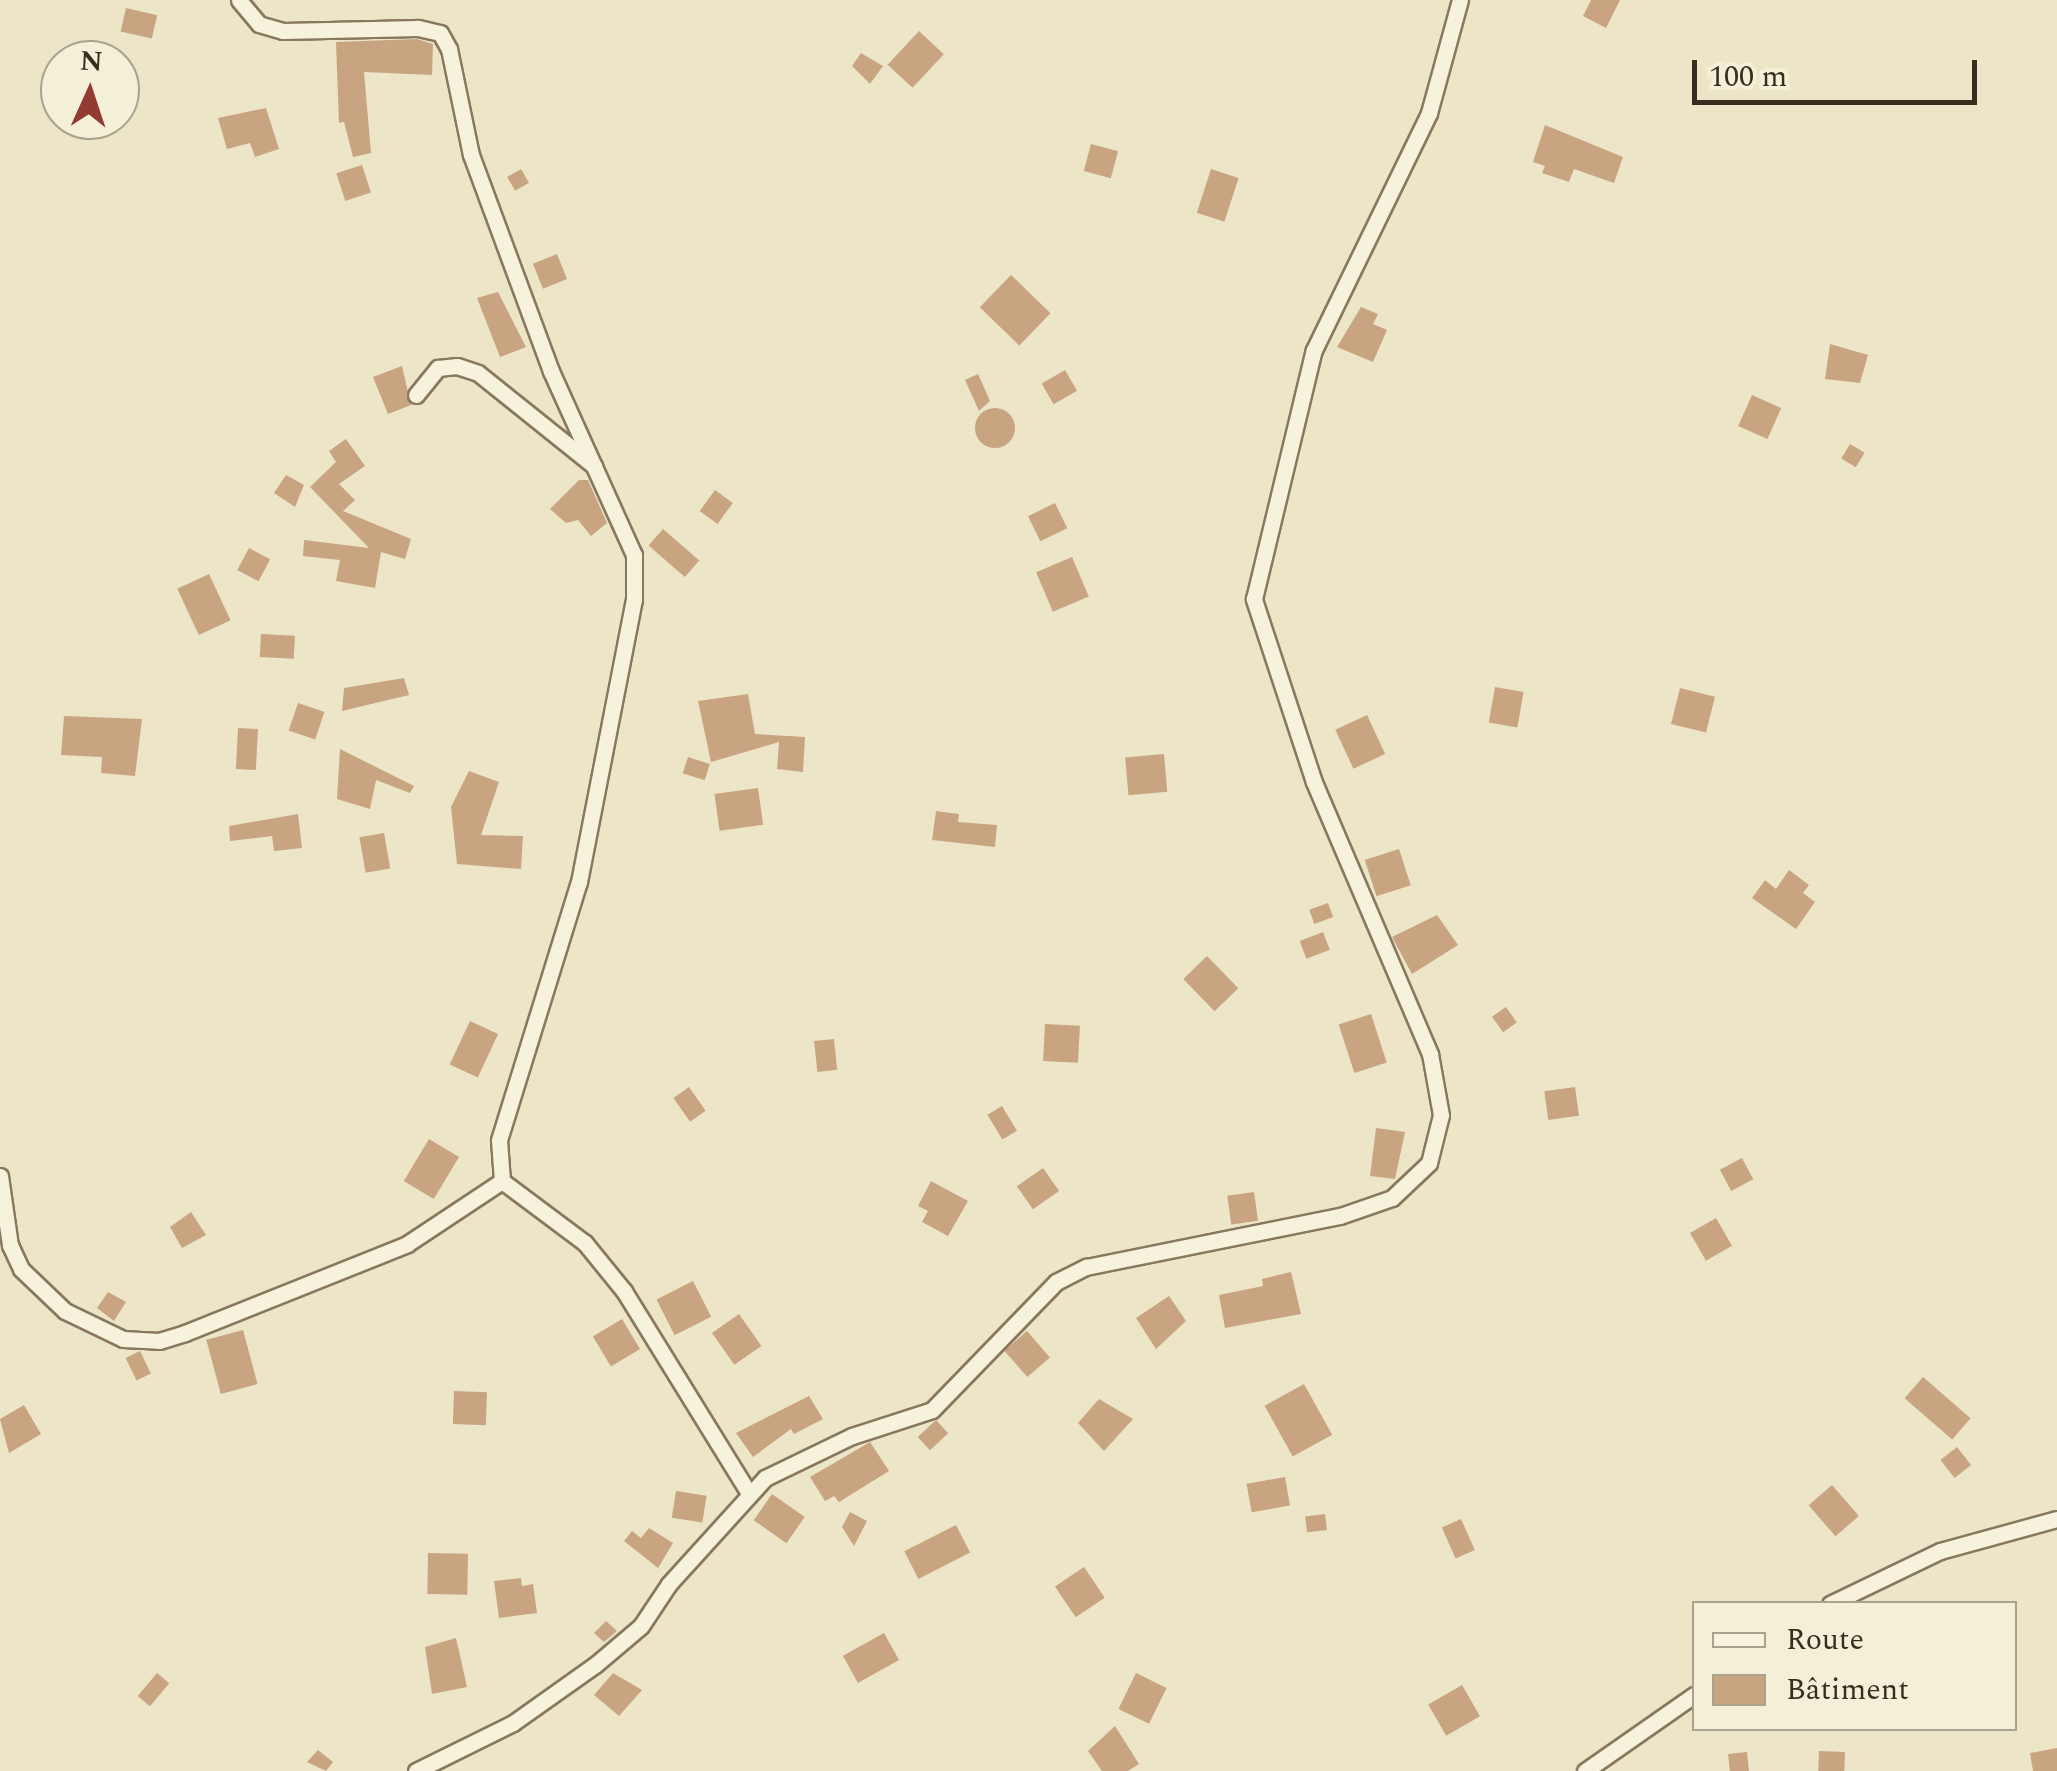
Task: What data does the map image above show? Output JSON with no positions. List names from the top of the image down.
{
  "legend": ["Route", "Bâtiment"],
  "scale_bar": "100 m",
  "north": "top"
}
